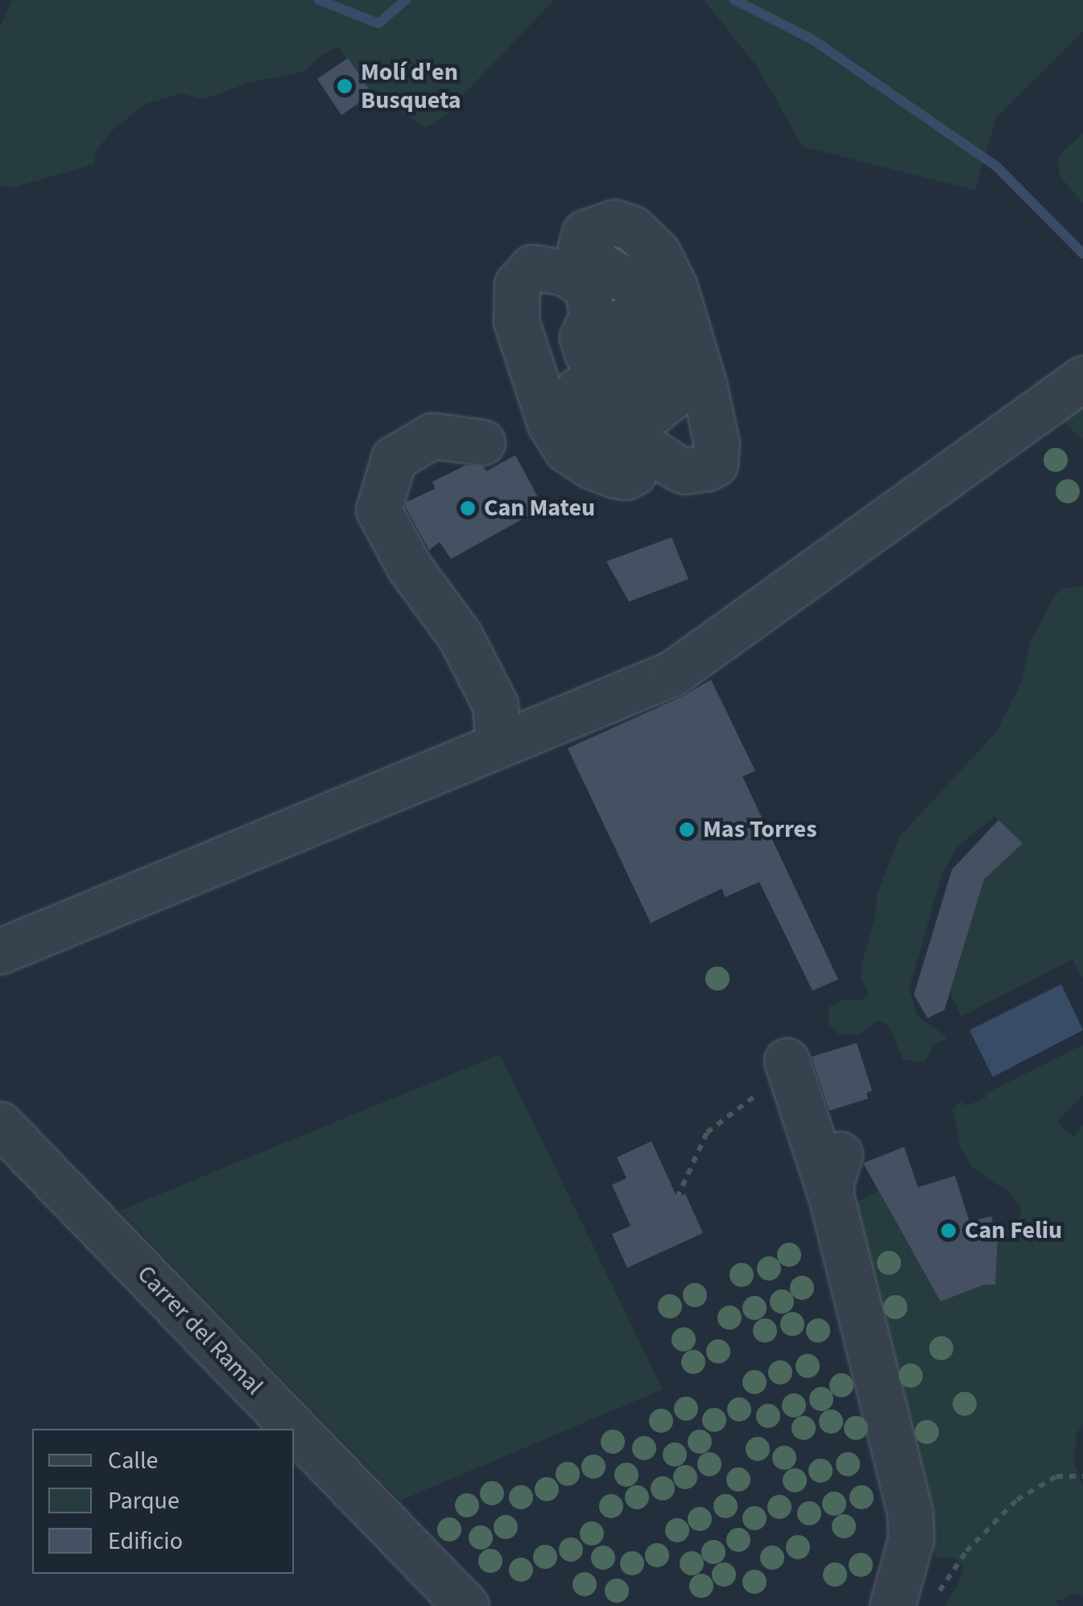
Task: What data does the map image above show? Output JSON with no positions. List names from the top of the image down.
{
  "streets": {
    "street": ["Carrer del Ramal"]
  },
  "places": [
    "Molí d'en Busqueta",
    "Can Mateu",
    "Mas Torres",
    "Can Feliu"
  ],
  "legend": ["Calle", "Parque", "Edificio"]
}
